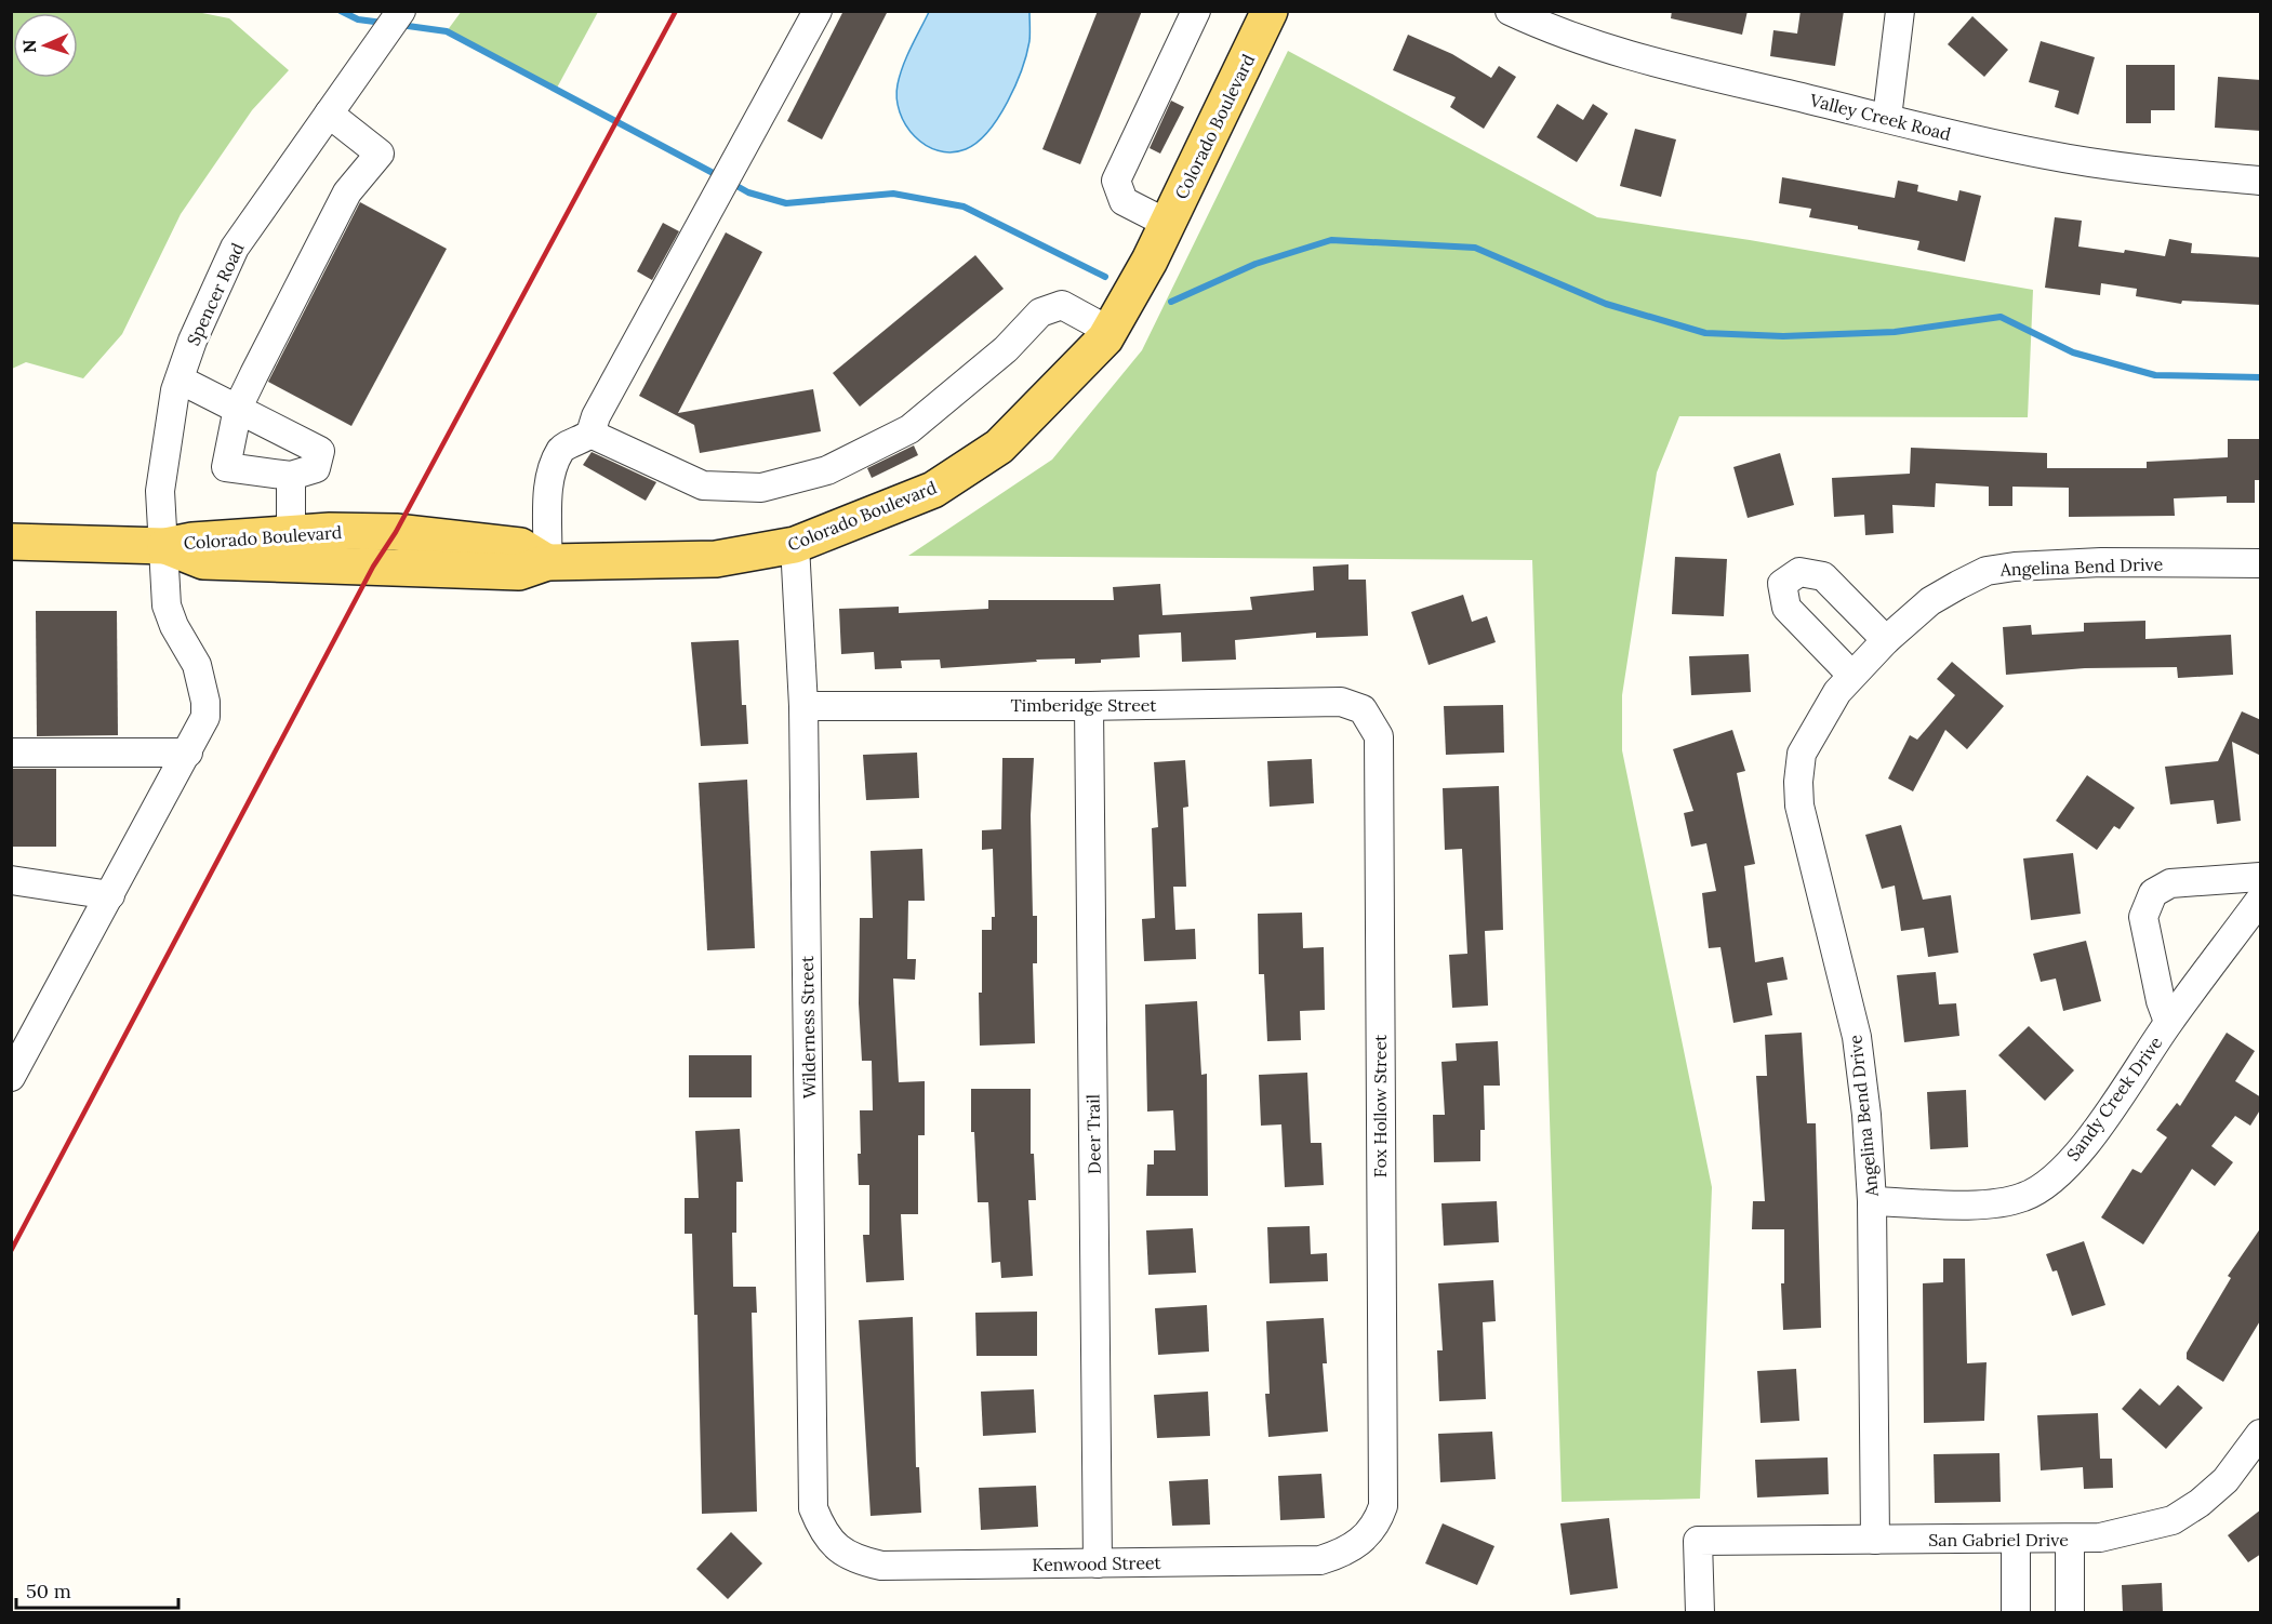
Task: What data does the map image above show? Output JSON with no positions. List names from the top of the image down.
{
  "streets": {
    "main road": ["Colorado Boulevard"],
    "street": [
      "Valley Creek Road",
      "Spencer Road",
      "Angelina Bend Drive",
      "Timberidge Street",
      "Wilderness Street",
      "Sandy Creek Drive",
      "Fox Hollow Street",
      "Deer Trail",
      "San Gabriel Drive",
      "Kenwood Street"
    ]
  },
  "crossings": [
    ["Colorado Boulevard", "Spencer Road"],
    ["Colorado Boulevard", "Wilderness Street"],
    ["Angelina Bend Drive", "Sandy Creek Drive"],
    ["Angelina Bend Drive", "San Gabriel Drive"],
    ["Timberidge Street", "Wilderness Street"],
    ["Timberidge Street", "Fox Hollow Street"],
    ["Timberidge Street", "Deer Trail"],
    ["Wilderness Street", "Kenwood Street"],
    ["Fox Hollow Street", "Kenwood Street"],
    ["Deer Trail", "Kenwood Street"]
  ],
  "scale_bar": "50 m",
  "north": "left"
}
